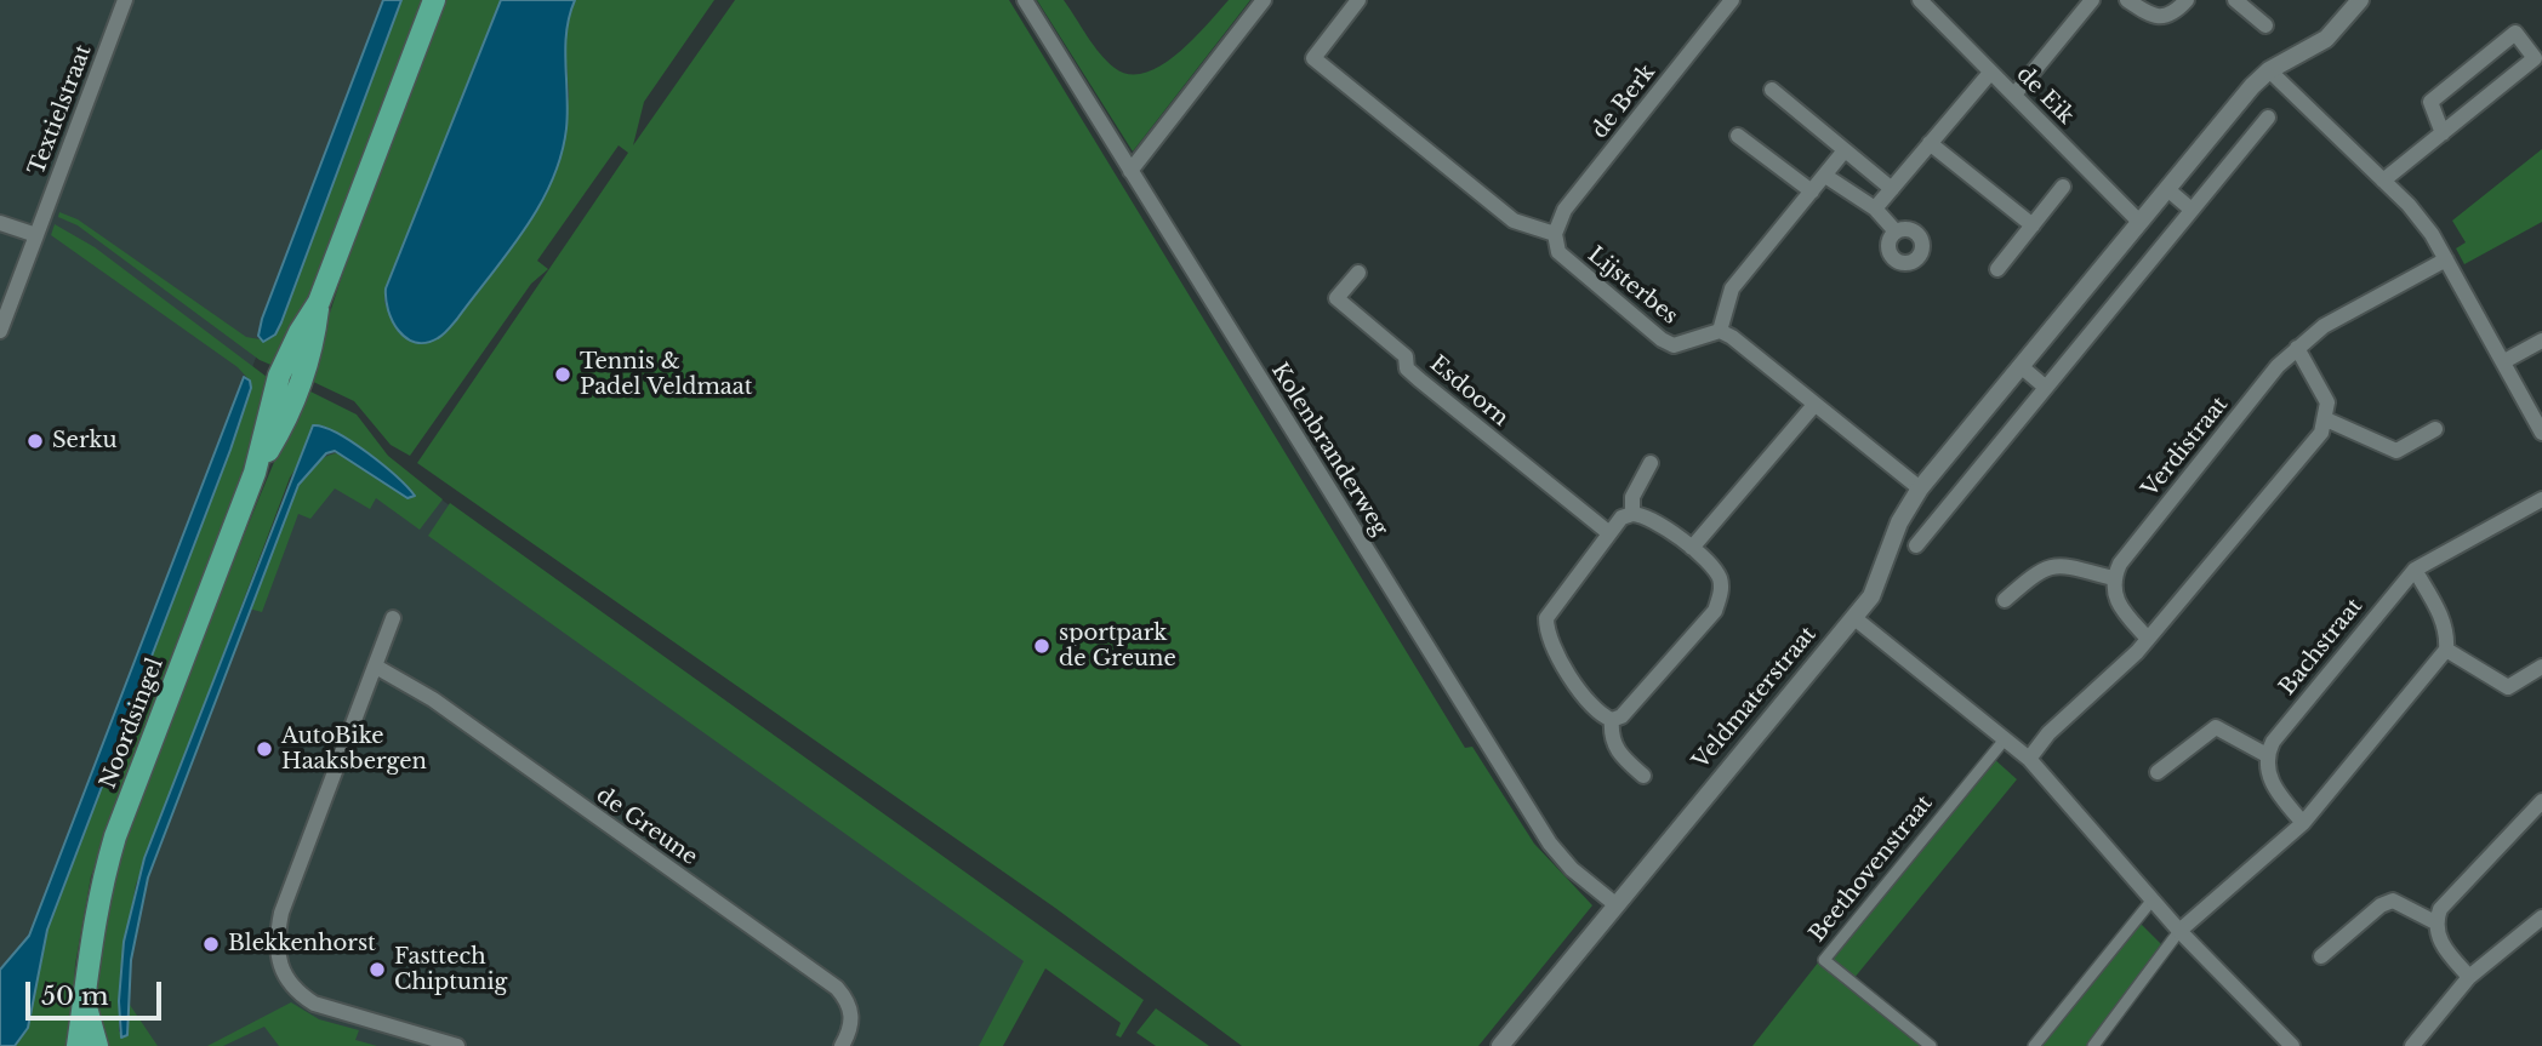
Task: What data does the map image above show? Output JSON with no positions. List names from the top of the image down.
{
  "streets": {
    "main road": ["Noordsingel"],
    "street": [
      "de Eik",
      "de Berk",
      "Textielstraat",
      "Lijsterbes",
      "Esdoorn",
      "Verdistraat",
      "Kolenbranderweg",
      "Bachstraat",
      "Veldmaterstraat",
      "de Greune",
      "Beethovenstraat"
    ]
  },
  "crossings": [
    ["de Eik", "Veldmaterstraat"],
    ["de Berk", "Lijsterbes"],
    ["Kolenbranderweg", "Veldmaterstraat"]
  ],
  "places": [
    "Tennis & Padel Veldmaat",
    "Serku",
    "sportpark de Greune",
    "AutoBike Haaksbergen",
    "Blekkenhorst",
    "Fasttech Chiptunig"
  ],
  "scale_bar": "50 m"
}
